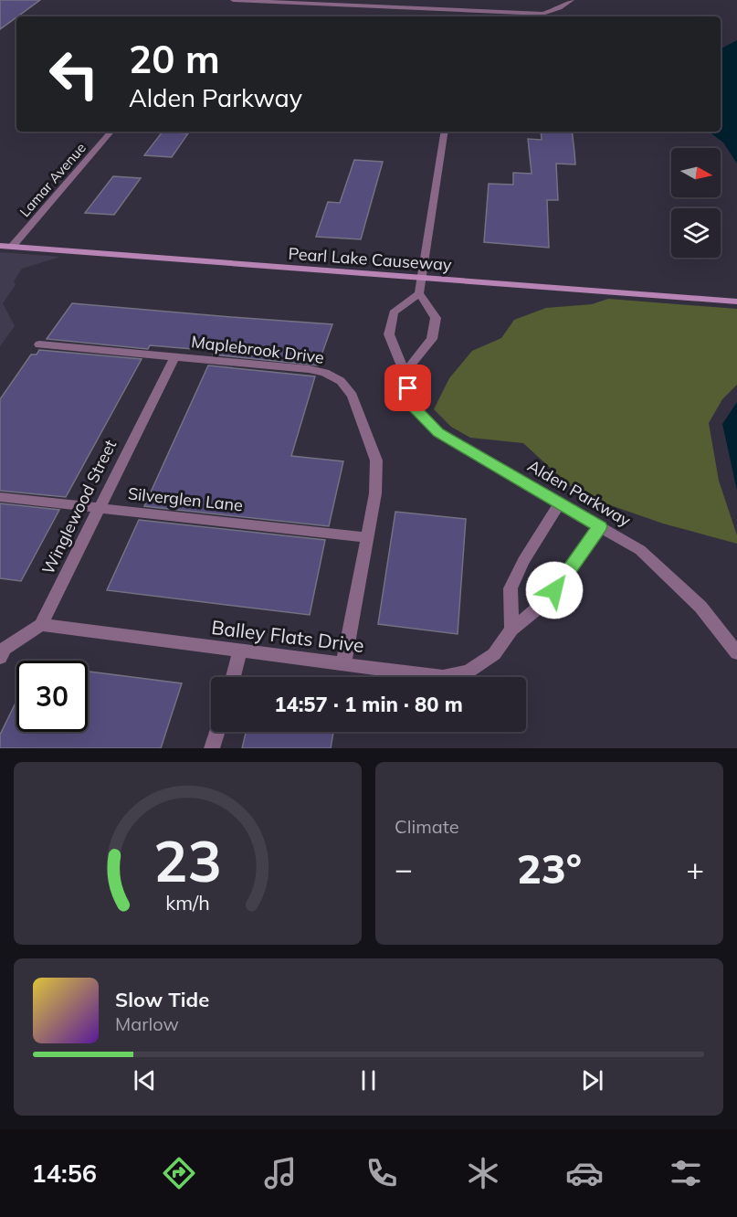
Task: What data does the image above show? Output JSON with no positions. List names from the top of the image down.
{
  "streets": {
    "street": [
      "Lamar Avenue",
      "Pearl Lake Causeway",
      "Maplebrook Drive",
      "Alden Parkway",
      "Silverglen Lane",
      "Winglewood Street",
      "Balley Flats Drive"
    ]
  },
  "crossings": [
    ["Lamar Avenue", "Pearl Lake Causeway"],
    ["Maplebrook Drive", "Silverglen Lane"],
    ["Maplebrook Drive", "Winglewood Street"],
    ["Maplebrook Drive", "Balley Flats Drive"],
    ["Alden Parkway", "Balley Flats Drive"],
    ["Silverglen Lane", "Winglewood Street"],
    ["Winglewood Street", "Balley Flats Drive"]
  ],
  "north": "right",
  "page": {
    "turn": ["20 m", "Alden Parkway"],
    "limit": "30",
    "trip": "14:57 · 1 min · 80 m",
    "tile": "Climate",
    "heat": ["−", "23°", "+"],
    "song": ["Slow Tide", "Marlow"],
    "tabs": "14:56",
    "gauge": ["23", "km/h"]
  }
}
